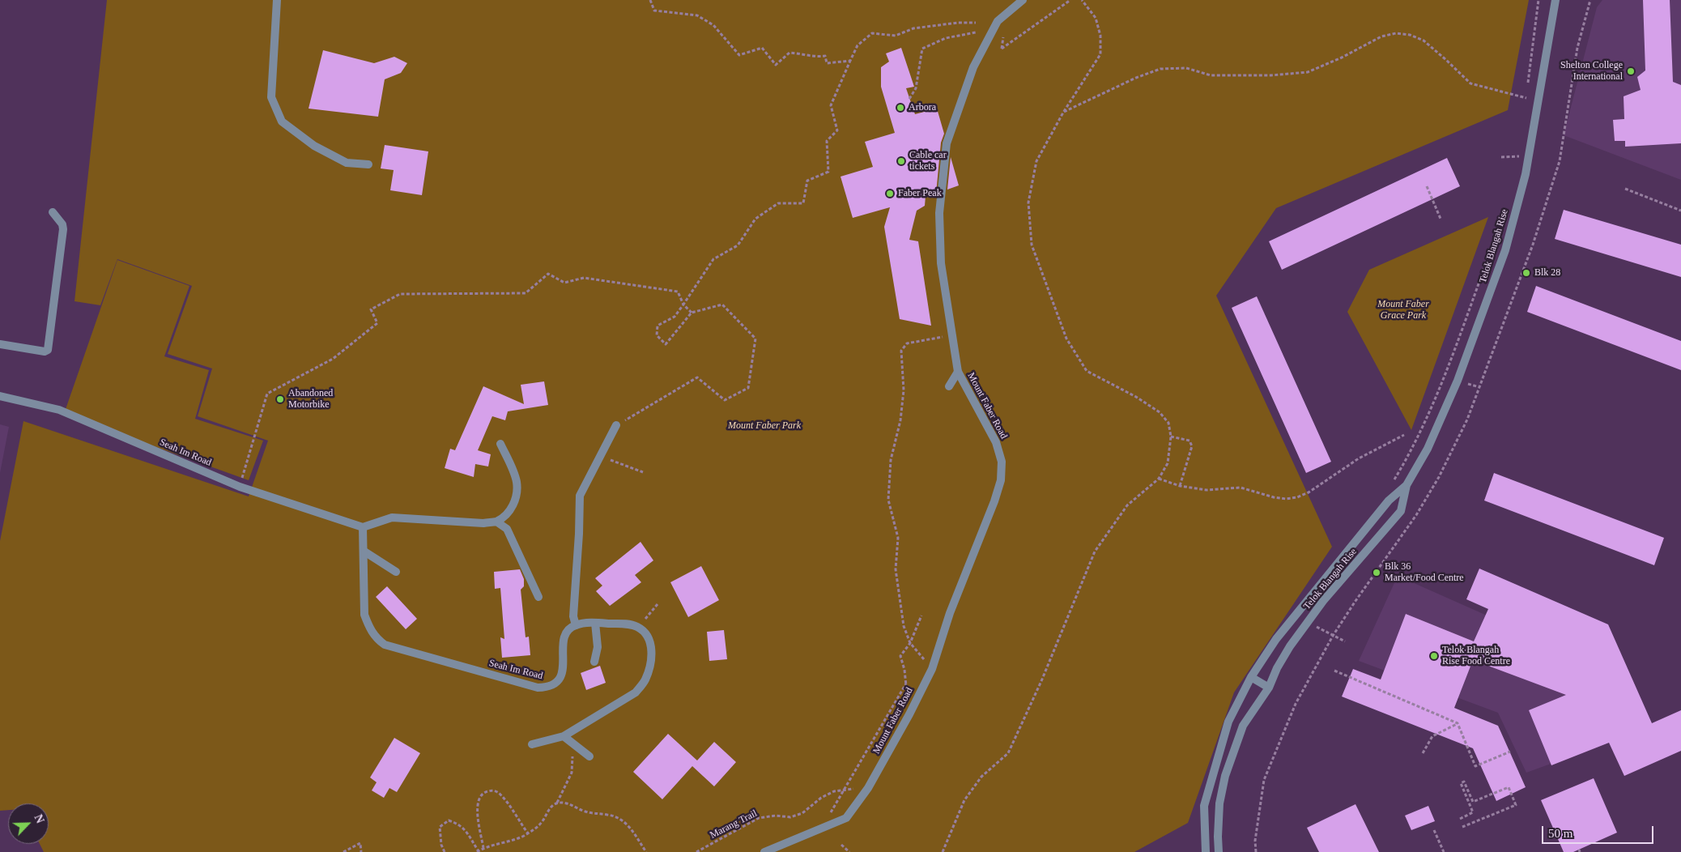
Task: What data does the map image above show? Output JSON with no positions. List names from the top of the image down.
{
  "streets": {
    "street": ["Telok Blangah Rise", "Mount Faber Road", "Seah Im Road"],
    "path": ["Marang Trail"]
  },
  "parks": ["Mount Faber Grace Park", "Mount Faber Park"],
  "places": [
    "Shelton College International",
    "Arbora",
    "Cable car tickets",
    "Faber Peak",
    "Blk 28",
    "Abandoned Motorbike",
    "Blk 36 Market/Food Centre",
    "Telok Blangah Rise Food Centre"
  ],
  "scale_bar": "50 m",
  "north": "top right"
}
